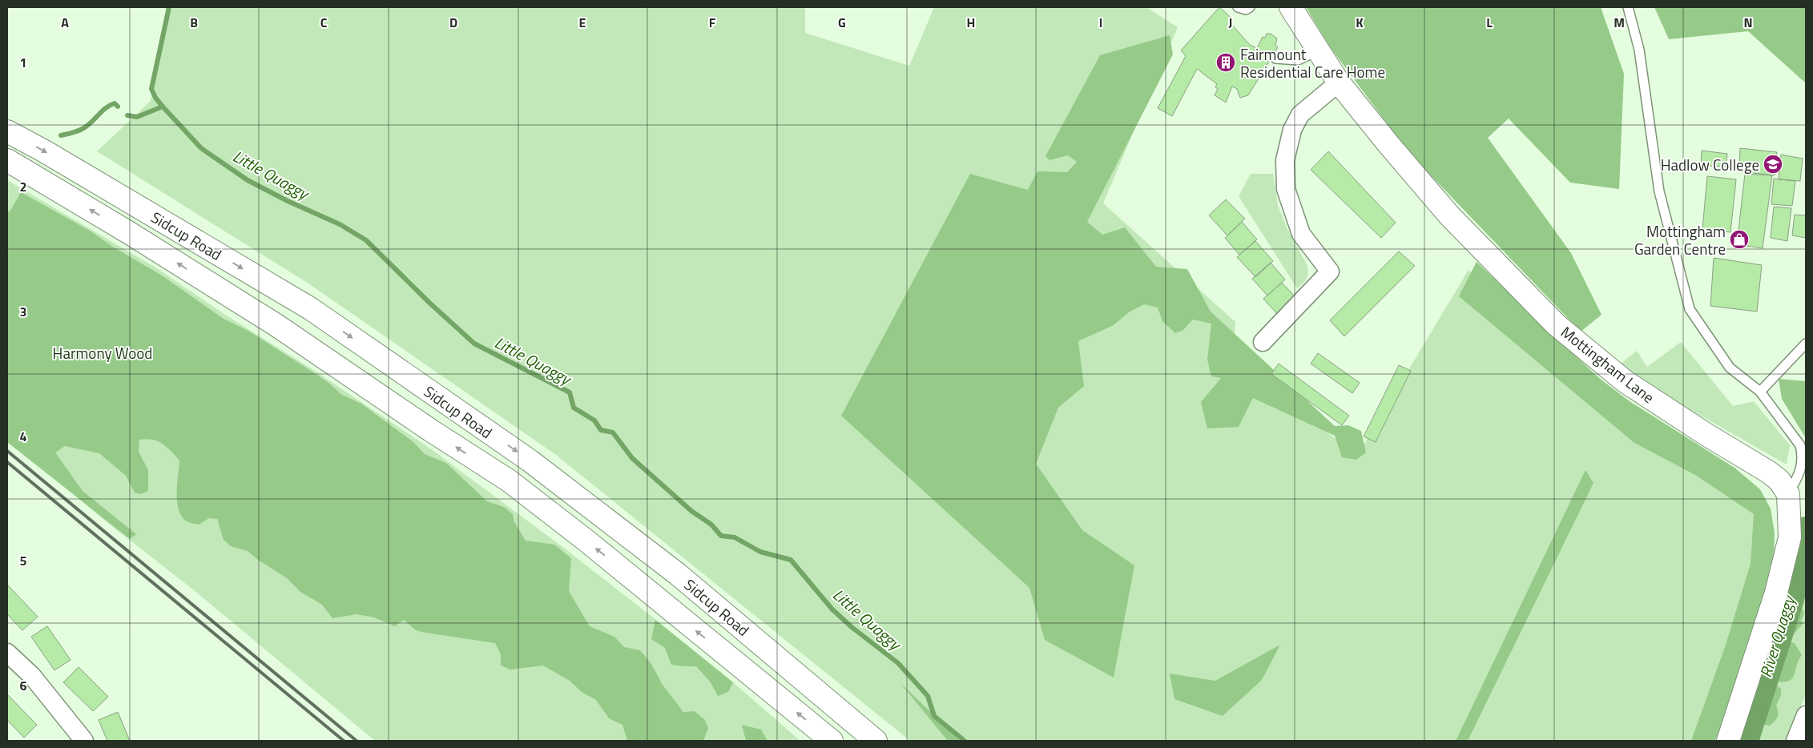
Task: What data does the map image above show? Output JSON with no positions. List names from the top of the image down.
{
  "streets": {
    "main road": ["Sidcup Road", "Mottingham Lane"]
  },
  "water": ["Little Quaggy", "River Quaggy"],
  "parks": ["Harmony Wood"],
  "places": {
    "building": ["Fairmount Residential Care Home"],
    "school or university": ["Hadlow College"],
    "shop": ["Mottingham Garden Centre"]
  },
  "grid": {
    "columns": [
      "A",
      "B",
      "C",
      "D",
      "E",
      "F",
      "G",
      "H",
      "I",
      "J",
      "K",
      "L",
      "M",
      "N"
    ],
    "rows": [
      "1",
      "2",
      "3",
      "4",
      "5",
      "6"
    ]
  }
}
